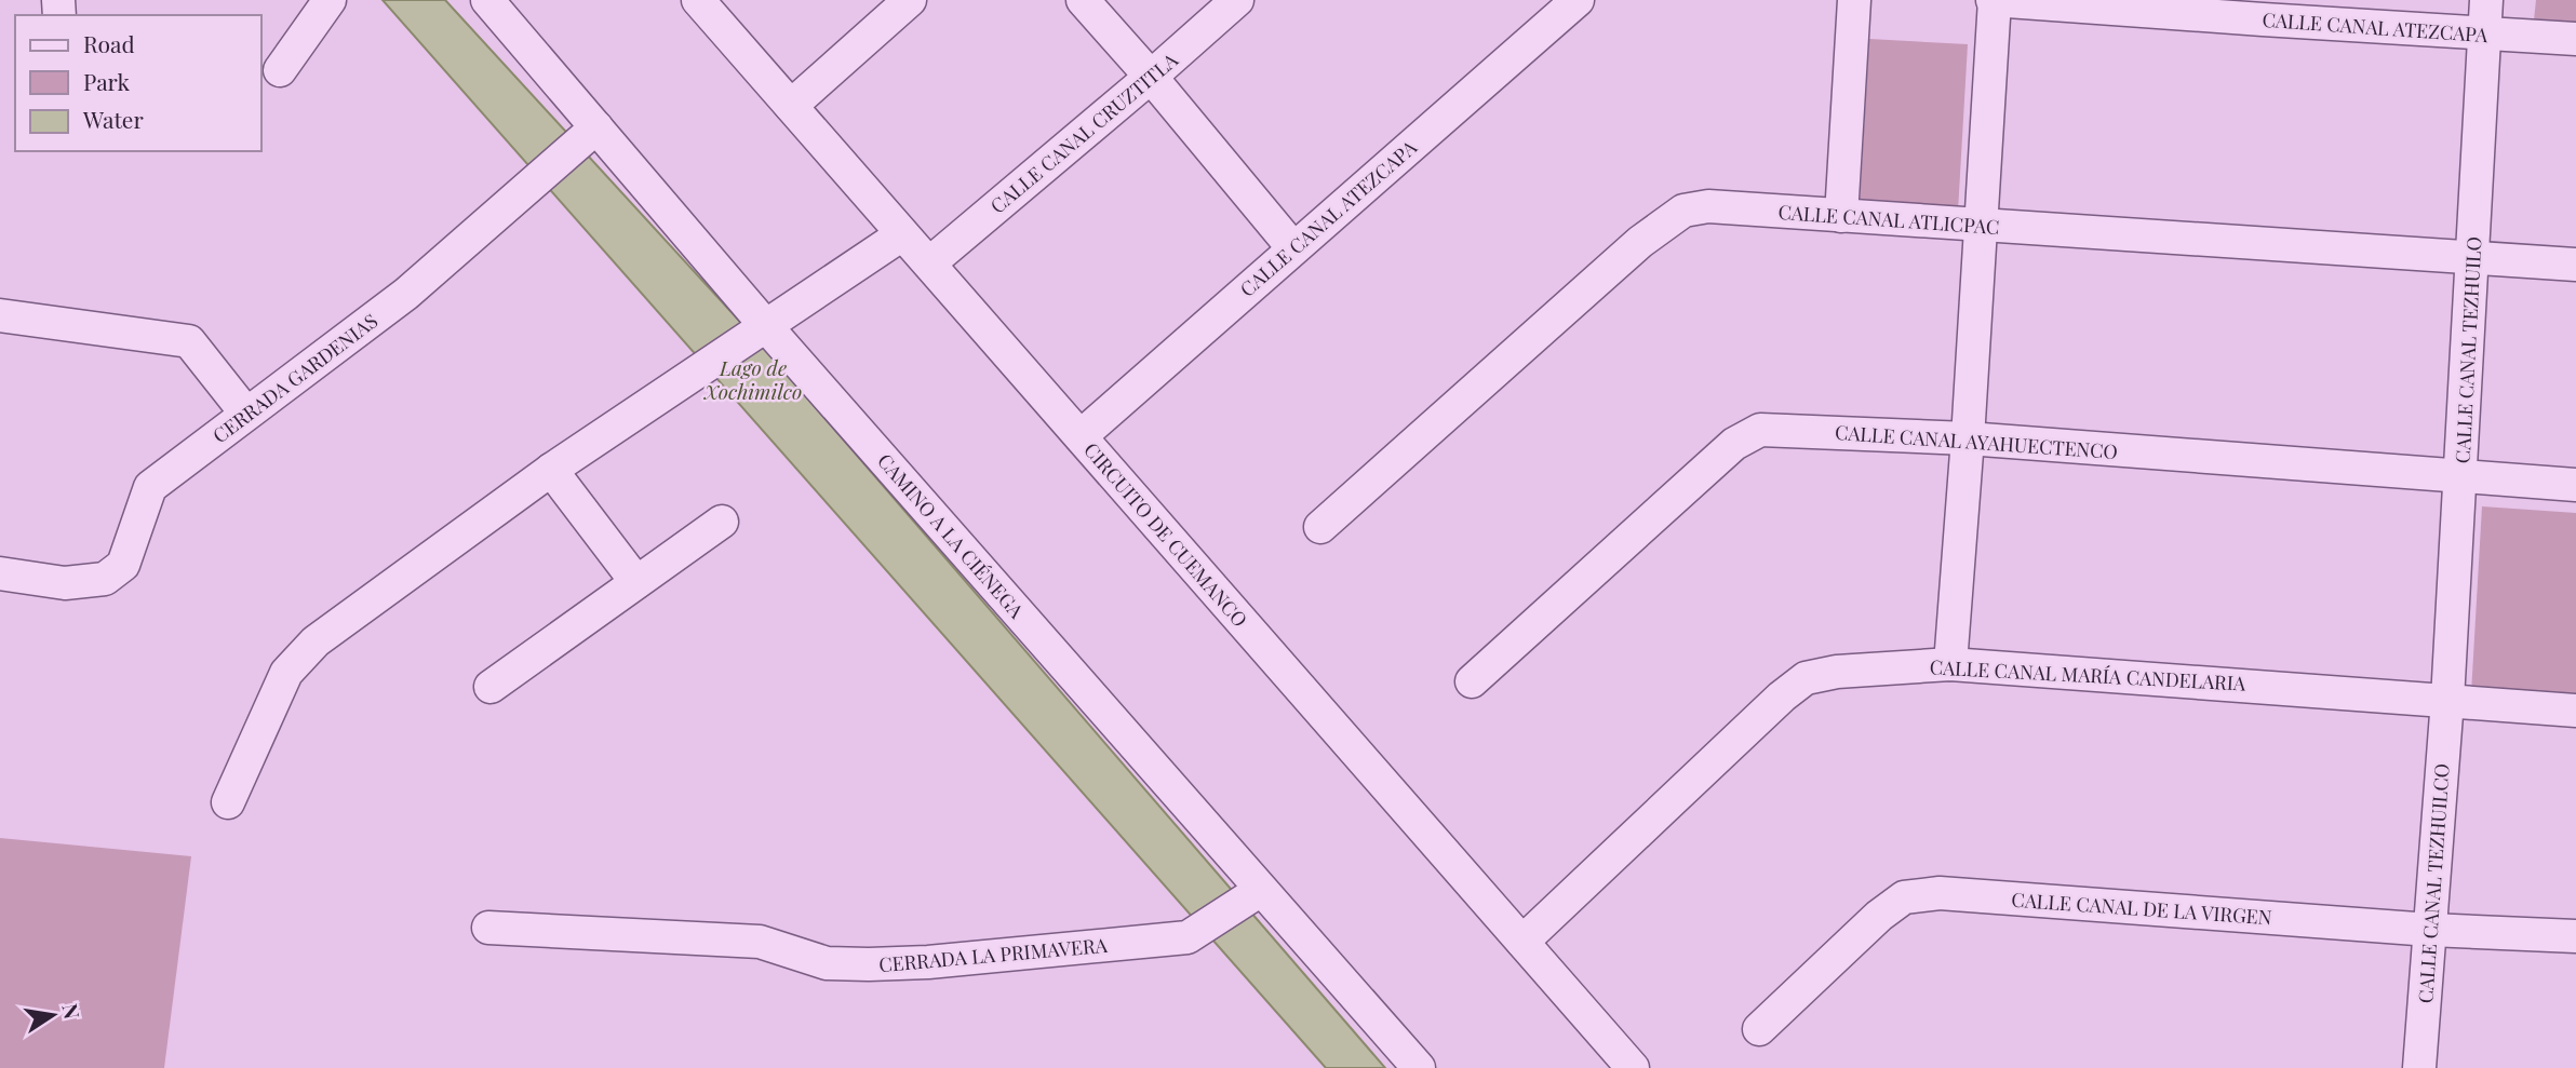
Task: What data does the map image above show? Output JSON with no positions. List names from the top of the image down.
{
  "streets": {
    "street": [
      "CALLE CANAL ATEZCAPA",
      "CALLE CANAL CRUZTITLA",
      "CALLE CANAL ATLICPAC",
      "CALLE CANAL TEZHUILO",
      "CERRADA GARDENIAS",
      "CALLE CANAL AYAHUECTENCO",
      "CIRCUITO DE CUEMANCO",
      "CAMINO A LA CIÉNEGA",
      "CALLE CANAL MARÍA CANDELARIA",
      "CALLE CANAL TEZHUILCO",
      "CALLE CANAL DE LA VIRGEN",
      "CERRADA LA PRIMAVERA"
    ]
  },
  "crossings": [
    ["CALLE CANAL ATEZCAPA", "CALLE CANAL TEZHUILO"],
    ["CALLE CANAL ATEZCAPA", "CIRCUITO DE CUEMANCO"],
    ["CALLE CANAL CRUZTITLA", "CIRCUITO DE CUEMANCO"],
    ["CALLE CANAL ATLICPAC", "CALLE CANAL TEZHUILO"],
    ["CALLE CANAL TEZHUILO", "CALLE CANAL AYAHUECTENCO"],
    ["CALLE CANAL TEZHUILO", "CALLE CANAL MARÍA CANDELARIA"],
    ["CALLE CANAL TEZHUILO", "CALLE CANAL TEZHUILCO"],
    ["CERRADA GARDENIAS", "CAMINO A LA CIÉNEGA"],
    ["CIRCUITO DE CUEMANCO", "CALLE CANAL MARÍA CANDELARIA"],
    ["CAMINO A LA CIÉNEGA", "CERRADA LA PRIMAVERA"],
    ["CALLE CANAL MARÍA CANDELARIA", "CALLE CANAL TEZHUILCO"],
    ["CALLE CANAL TEZHUILCO", "CALLE CANAL DE LA VIRGEN"]
  ],
  "water": ["Lago de Xochimilco"],
  "legend": ["Road", "Park", "Water"],
  "north": "right"
}
